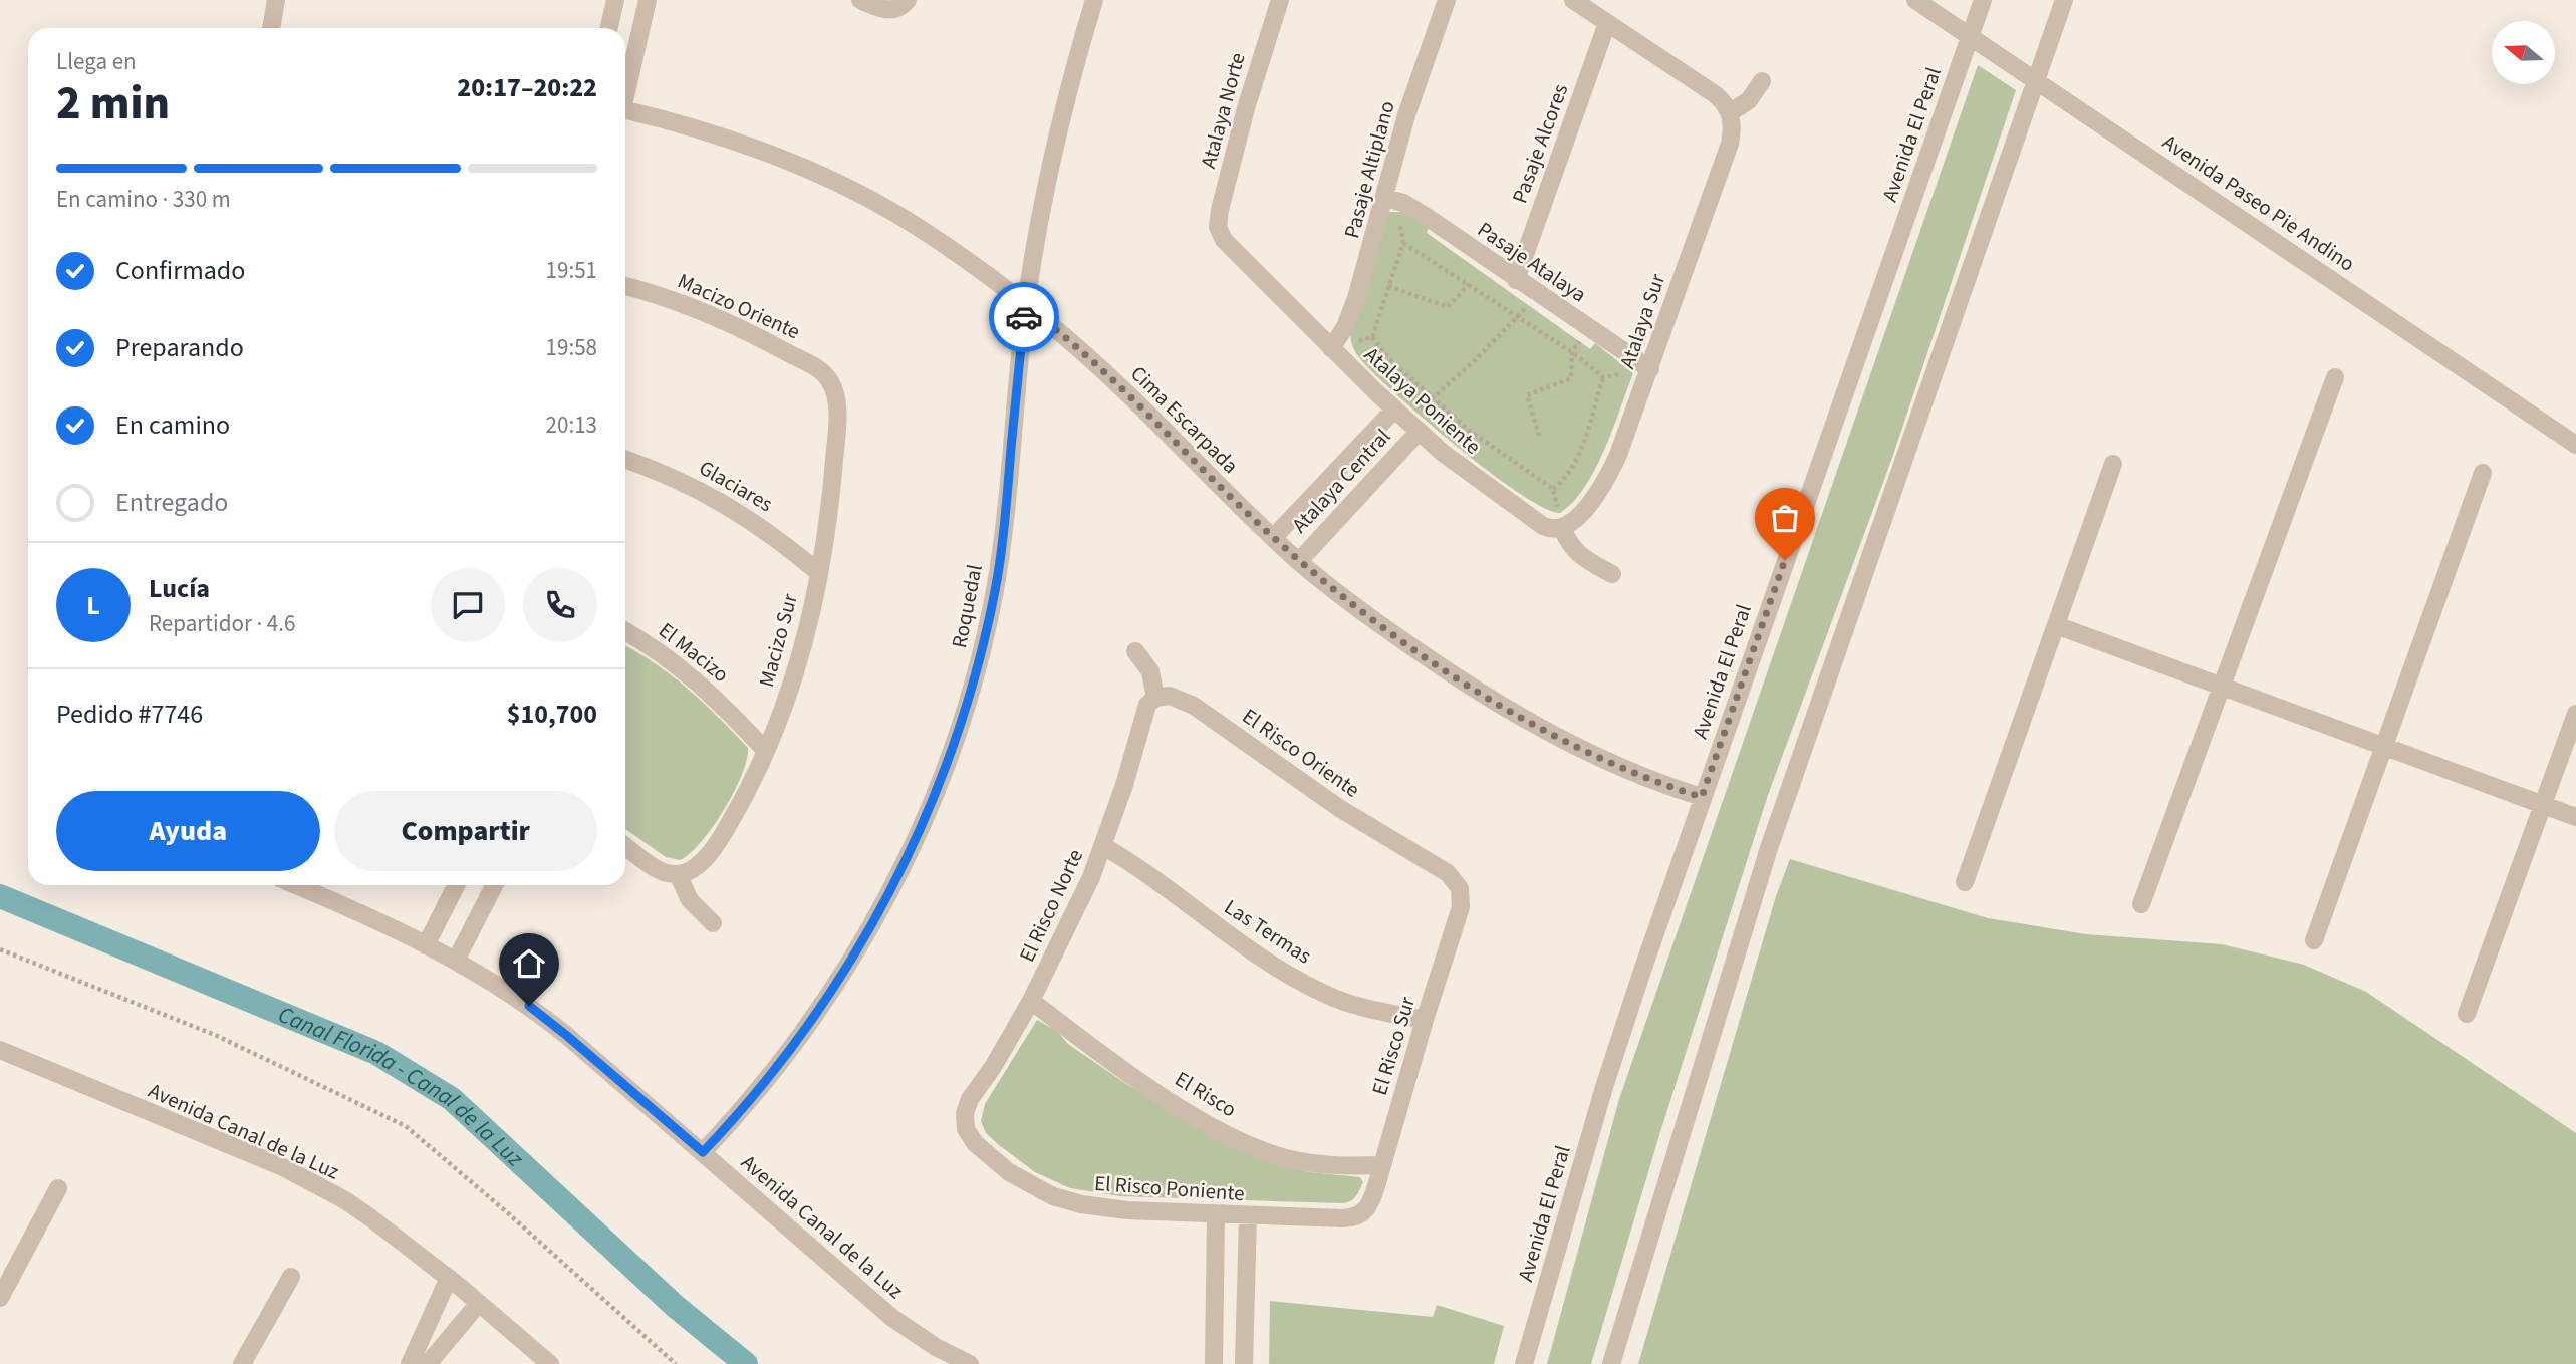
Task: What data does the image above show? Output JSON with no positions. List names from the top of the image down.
{
  "streets": {
    "street": [
      "Atalaya Norte",
      "Avenida El Peral",
      "Pasaje Alcores",
      "Pasaje Altiplano",
      "Avenida Paseo Pie Andino",
      "Pasaje Atalaya",
      "Macizo Oriente",
      "Atalaya Sur",
      "Atalaya Poniente",
      "Cima Escarpada",
      "Atalaya Central",
      "Glaciares",
      "Roquedal",
      "Macizo Sur",
      "El Macizo",
      "El Risco Oriente",
      "El Risco Norte",
      "Las Termas",
      "El Risco Sur",
      "El Risco",
      "Avenida Canal de la Luz",
      "El Risco Poniente"
    ]
  },
  "crossings": [
    ["Atalaya Norte", "Atalaya Poniente"],
    ["Avenida El Peral", "Avenida Paseo Pie Andino"],
    ["Avenida El Peral", "Cima Escarpada"],
    ["Pasaje Alcores", "Pasaje Atalaya"],
    ["Pasaje Altiplano", "Pasaje Atalaya"],
    ["Pasaje Altiplano", "Atalaya Poniente"],
    ["Pasaje Atalaya", "Atalaya Sur"],
    ["Macizo Oriente", "Macizo Sur"],
    ["Atalaya Sur", "Atalaya Poniente"],
    ["Atalaya Poniente", "Atalaya Central"],
    ["Cima Escarpada", "Atalaya Central"],
    ["Cima Escarpada", "Roquedal"],
    ["Glaciares", "Macizo Sur"],
    ["Roquedal", "Avenida Canal de la Luz"],
    ["Macizo Sur", "El Macizo"],
    ["El Risco Oriente", "El Risco Norte"],
    ["El Risco Oriente", "El Risco Sur"],
    ["El Risco Norte", "Las Termas"],
    ["El Risco Norte", "El Risco"],
    ["El Risco Norte", "El Risco Poniente"],
    ["Las Termas", "El Risco Sur"],
    ["El Risco Sur", "El Risco"],
    ["El Risco Sur", "El Risco Poniente"]
  ],
  "water": ["Canal Florida - Canal de la Luz"],
  "north": "left",
  "page": {
    "heading": ["2 min", "Llega en", "20:17–20:22"],
    "panel": [
      "Lucía",
      "Repartidor · 4.6",
      "Pedido #7746",
      "$10,700"
    ],
    "bar": "En camino · 330 m",
    "list": [
      ["Confirmado", "19:51"],
      ["Preparando", "19:58"],
      ["En camino", "20:13"],
      "Entregado"
    ],
    "round": "L",
    "buttons": ["Ayuda", "Compartir"]
  }
}
